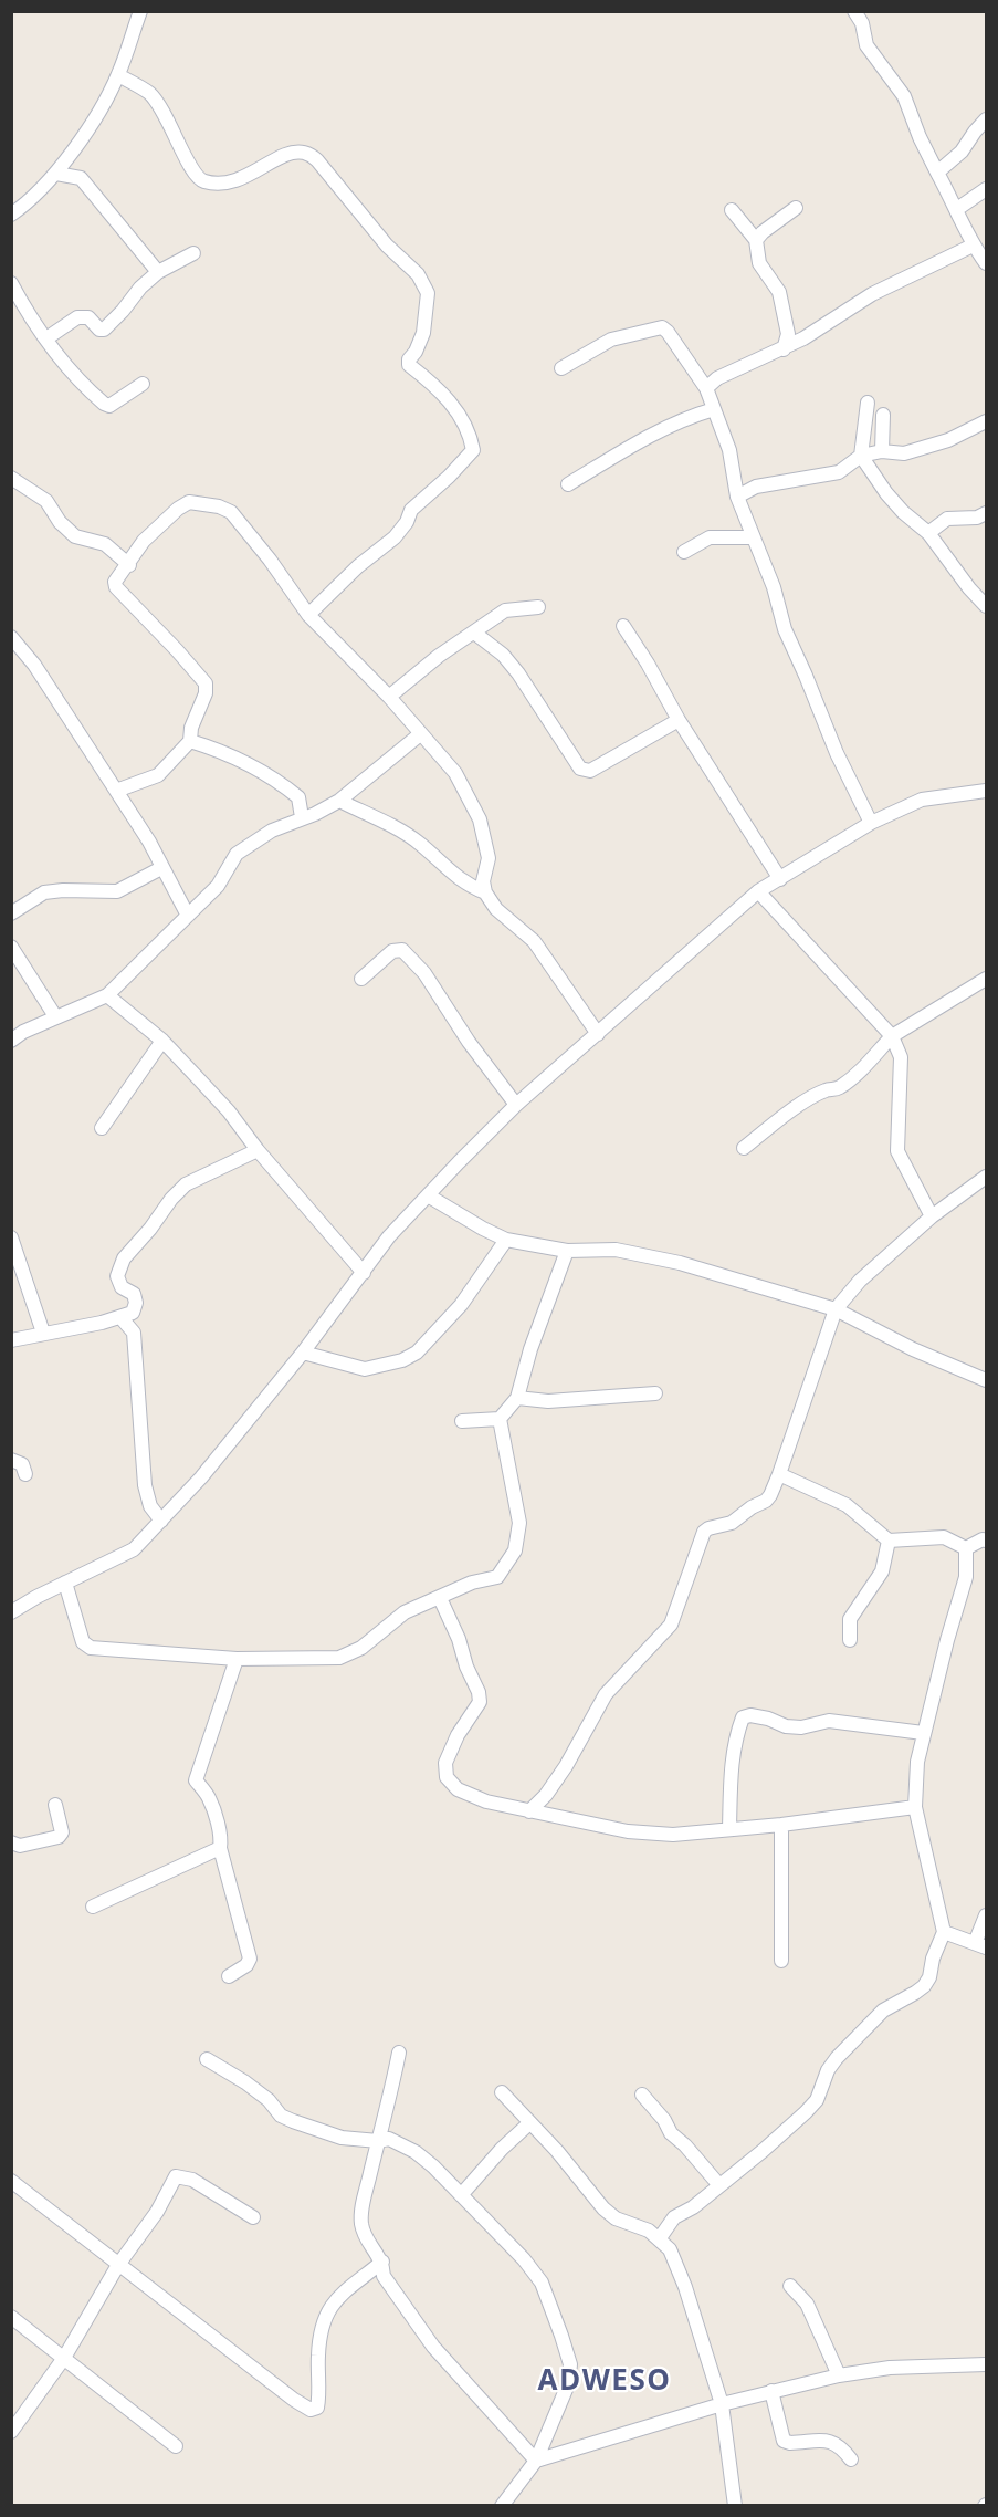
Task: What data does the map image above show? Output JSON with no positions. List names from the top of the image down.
{
  "districts": ["ADWESO"]
}
